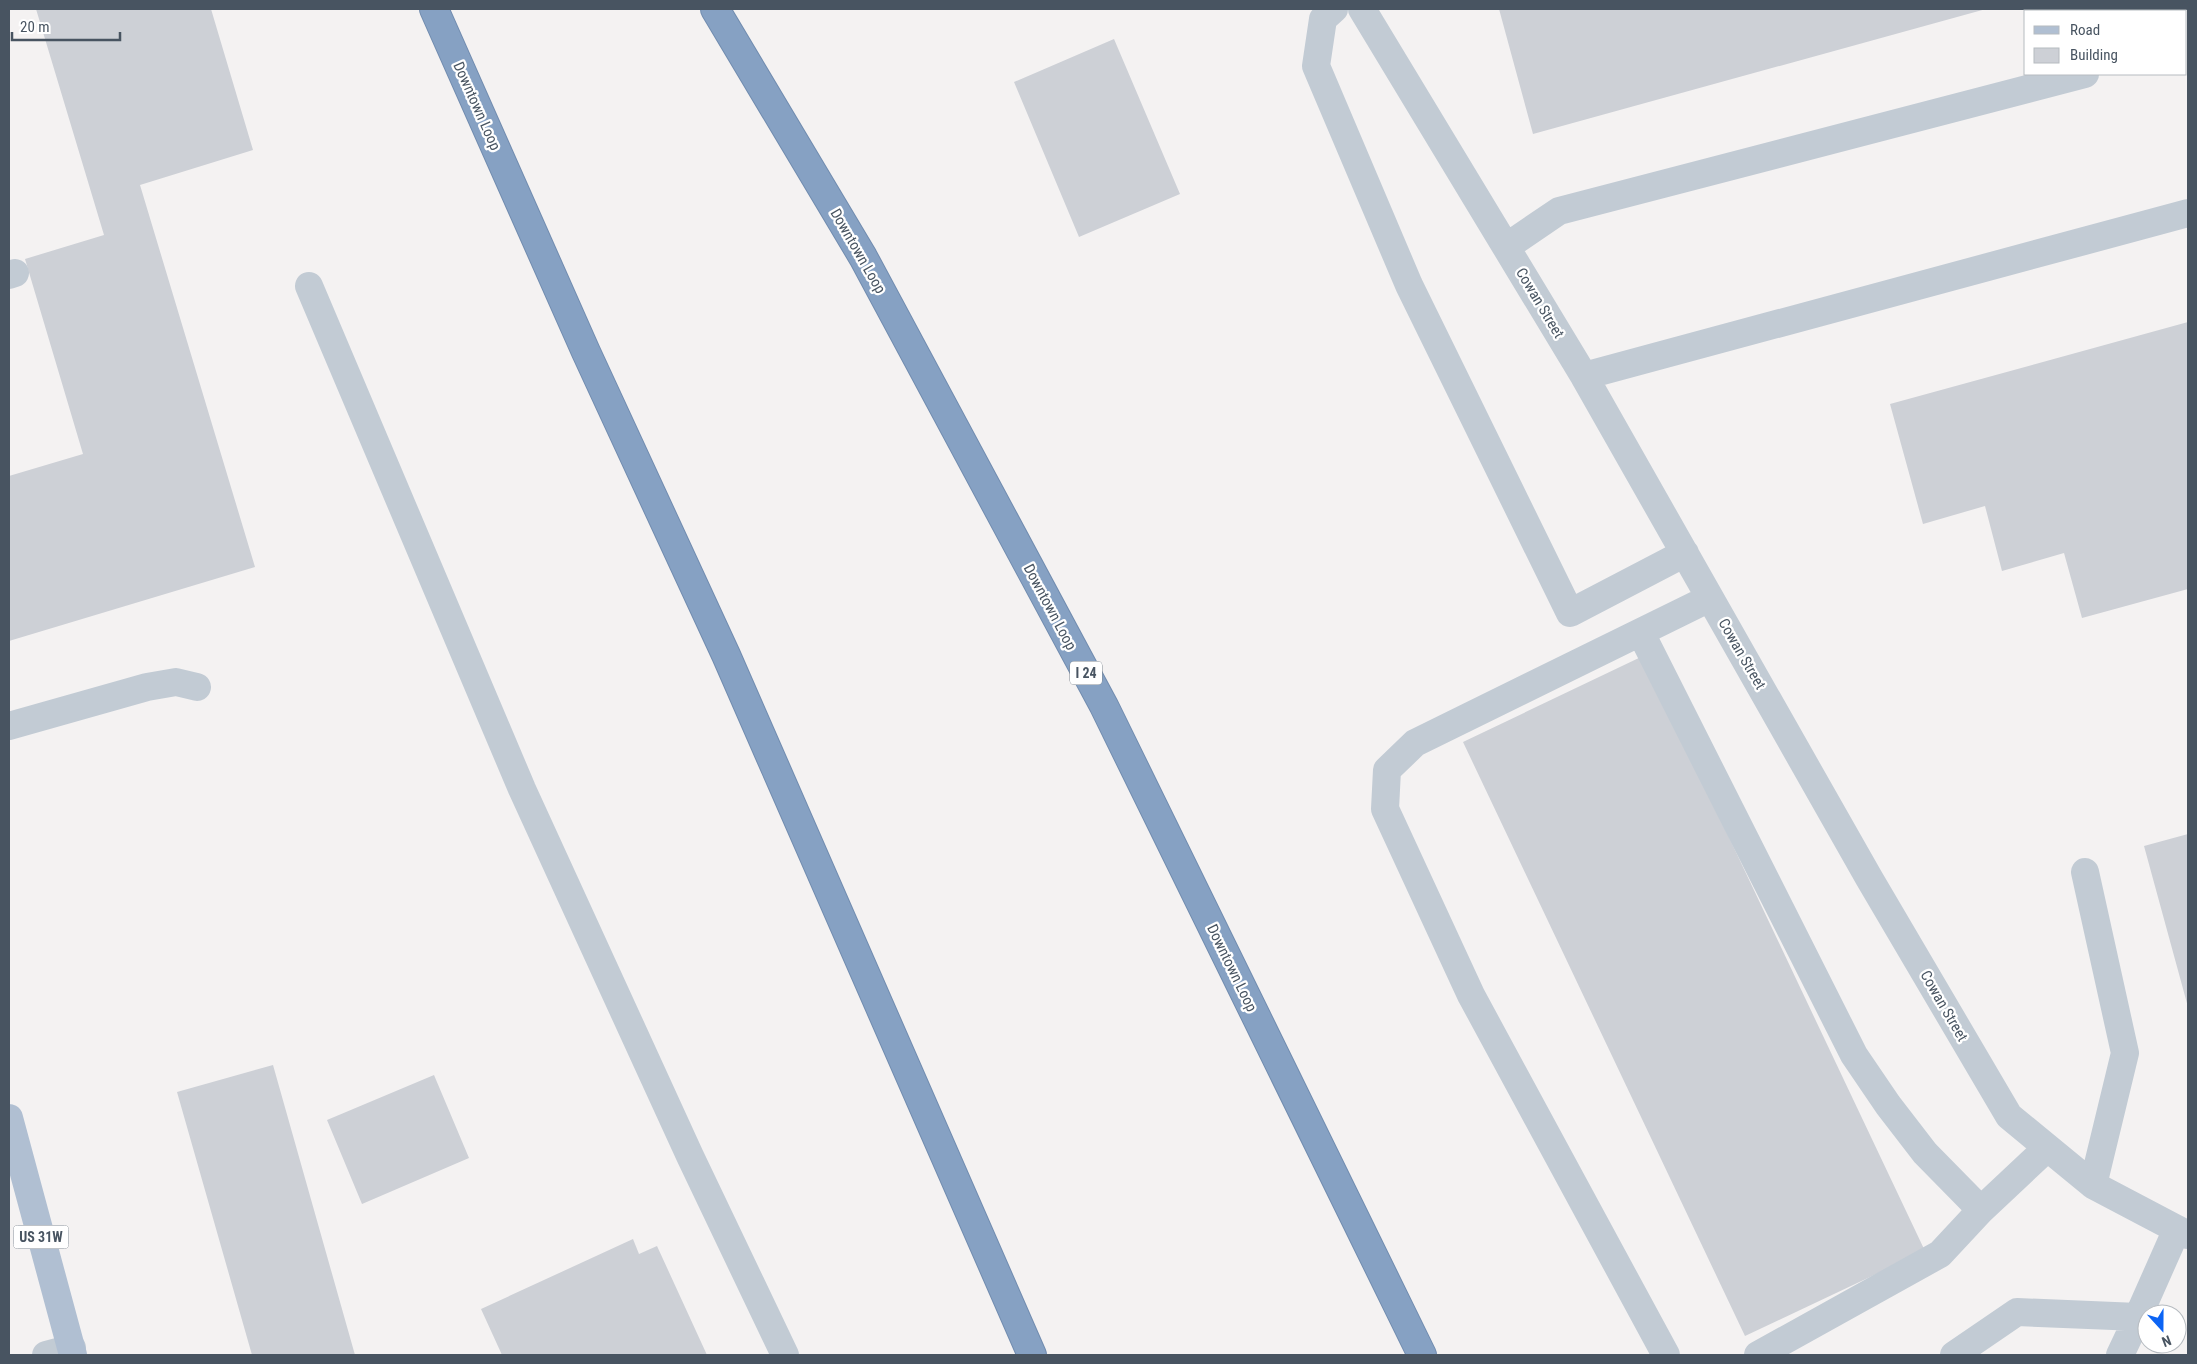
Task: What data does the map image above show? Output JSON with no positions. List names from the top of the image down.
{
  "streets": {
    "highway": ["Downtown Loop", "I 24"],
    "main road": ["US 31W"],
    "street": ["Cowan Street"]
  },
  "legend": ["Road", "Building"],
  "scale_bar": "20 m",
  "north": "bottom"
}
